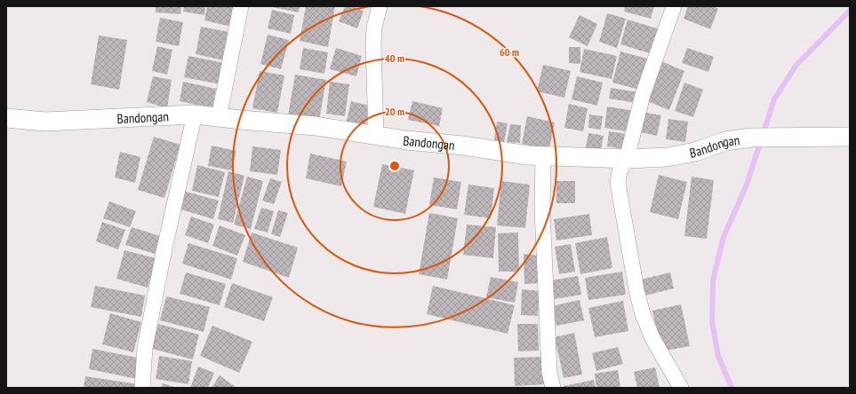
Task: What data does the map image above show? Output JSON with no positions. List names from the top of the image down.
{
  "streets": {
    "street": ["Bandongan"]
  },
  "rings": ["60 m", "40 m", "20 m"]
}
